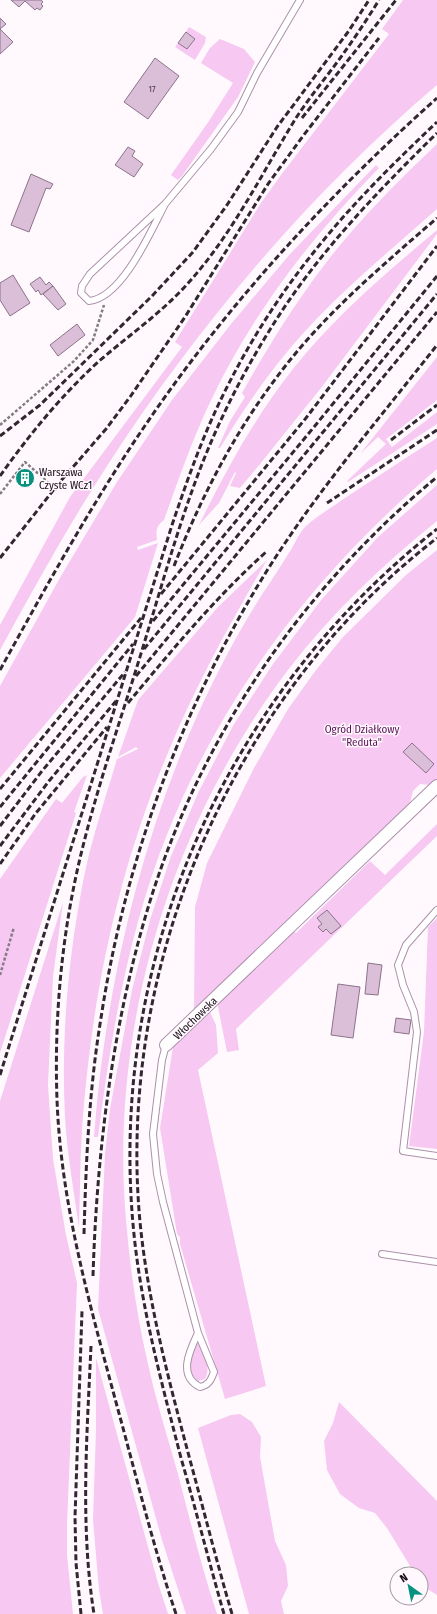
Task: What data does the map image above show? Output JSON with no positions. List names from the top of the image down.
{
  "streets": {
    "street": ["Włochowska"]
  },
  "parks": ["Ogród Działkowy \"Reduta\""],
  "places": {
    "building": ["Warszawa Czyste WCz1"]
  },
  "house_numbers": ["17"],
  "north": "top left"
}
